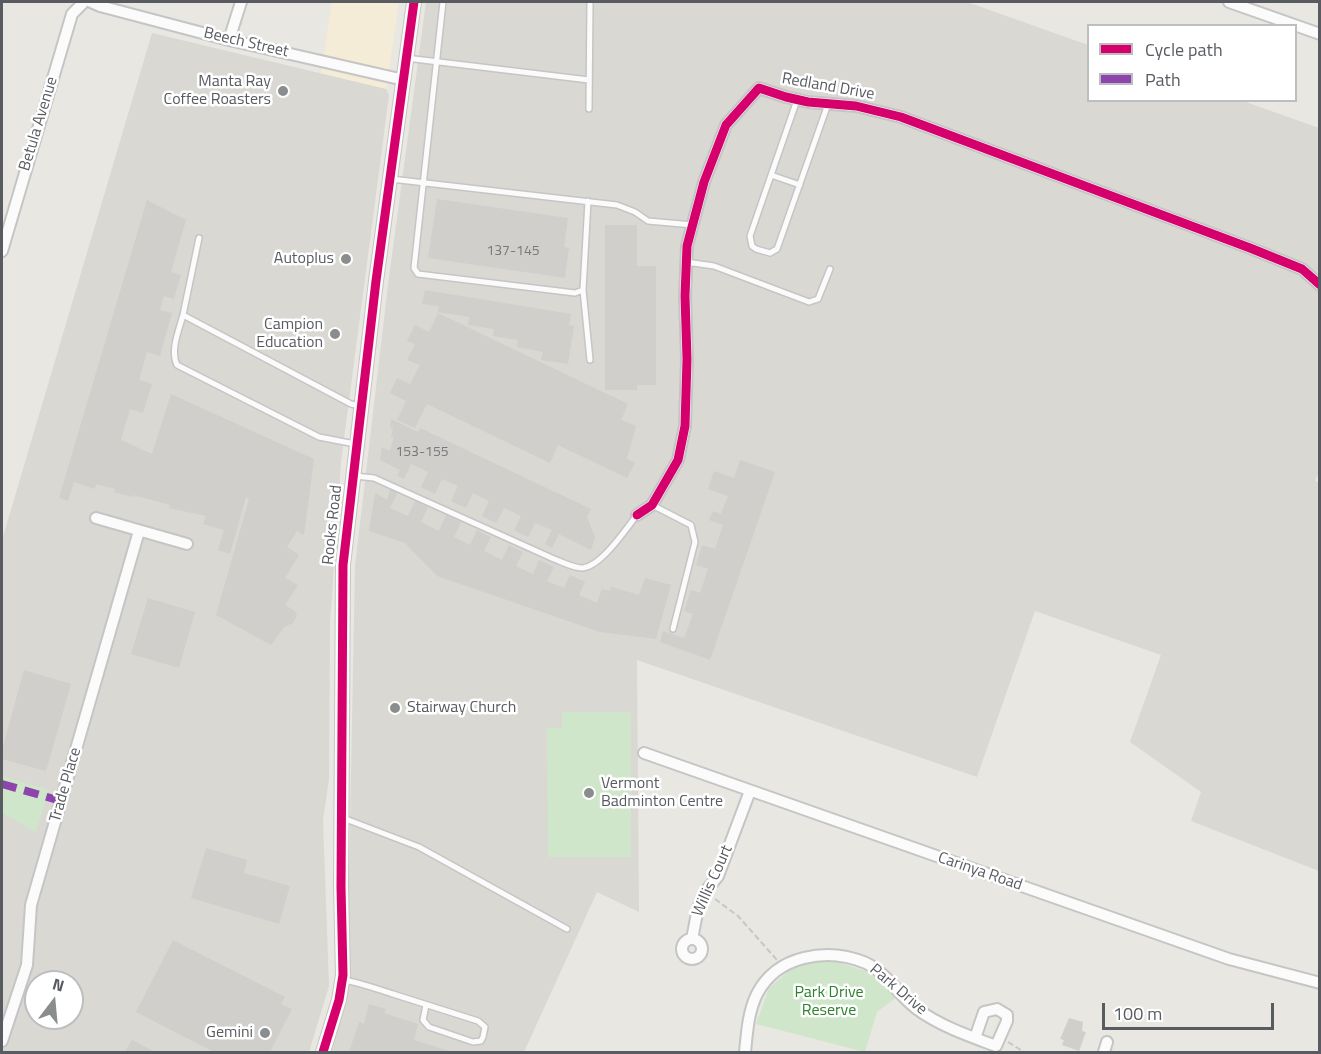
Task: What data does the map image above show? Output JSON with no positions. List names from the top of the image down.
{
  "streets": {
    "street": [
      "Beech Street",
      "Redland Drive",
      "Betula Avenue",
      "Rooks Road",
      "Trade Place",
      "Carinya Road",
      "Willis Court",
      "Park Drive"
    ]
  },
  "crossings": [
    ["Beech Street", "Rooks Road"],
    ["Carinya Road", "Willis Court"]
  ],
  "parks": ["Park Drive Reserve"],
  "places": [
    "Manta Ray Coffee Roasters",
    "Autoplus",
    "Campion Education",
    "Stairway Church",
    "Vermont Badminton Centre",
    "Gemini"
  ],
  "house_numbers": ["137-145", "153-155"],
  "legend": ["Cycle path", "Path"],
  "scale_bar": "100 m",
  "north": "top"
}
